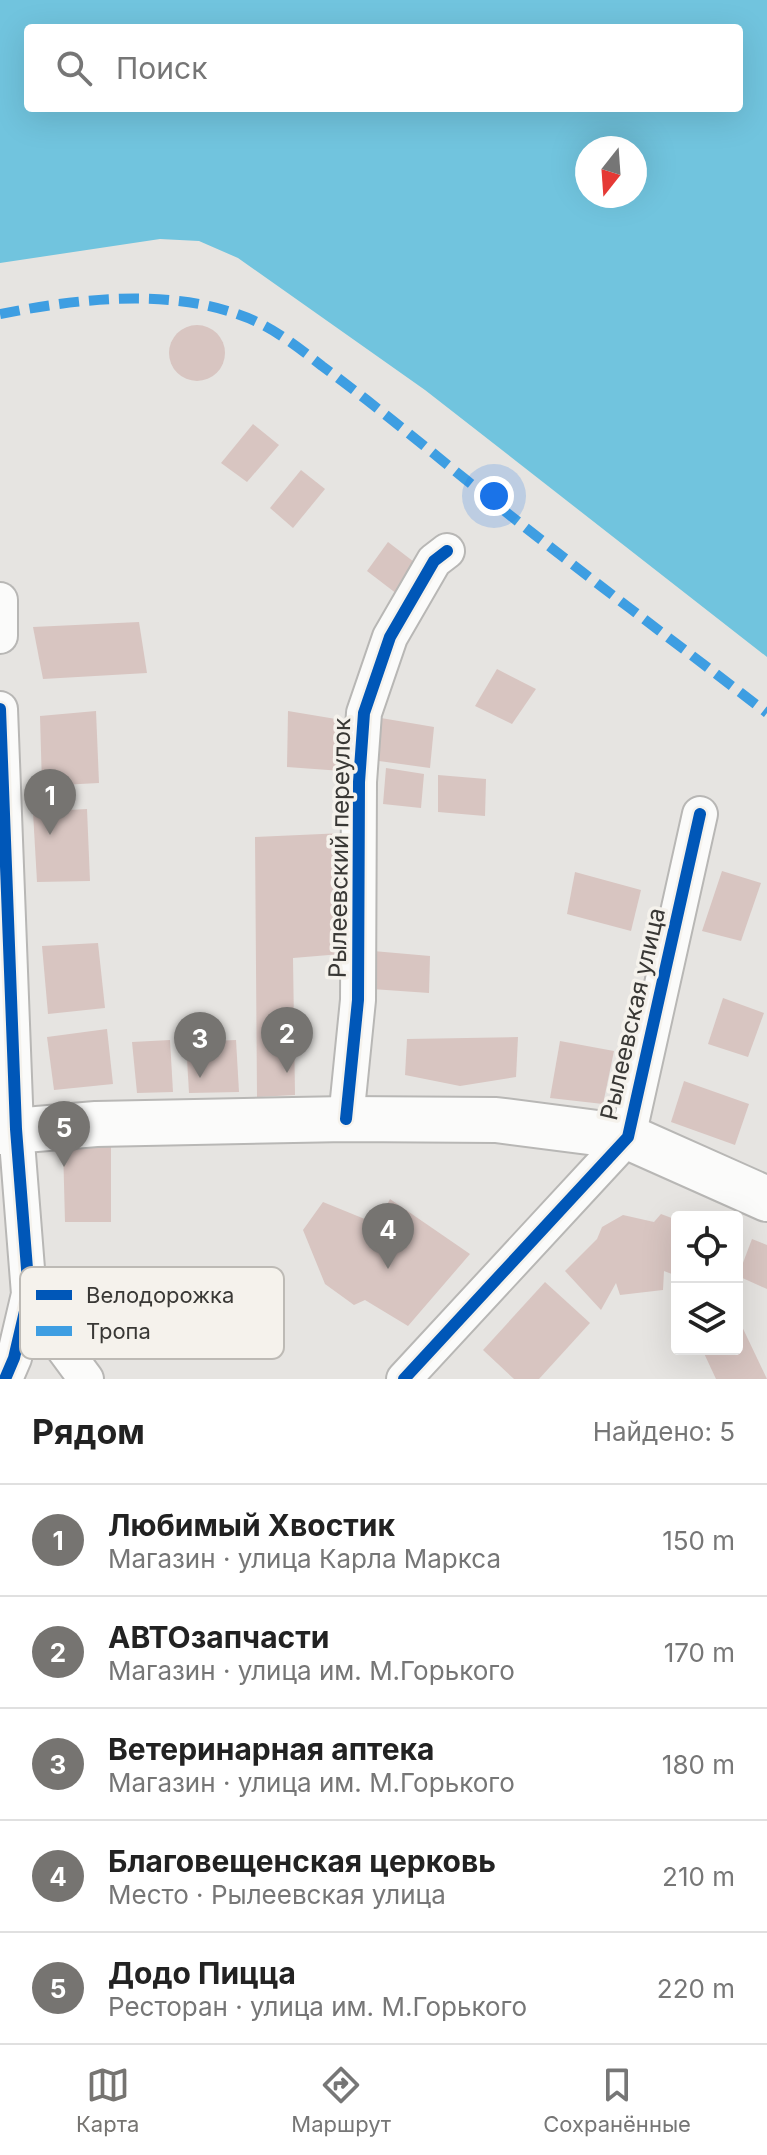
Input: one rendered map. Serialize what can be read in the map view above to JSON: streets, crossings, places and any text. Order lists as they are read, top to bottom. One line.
{"streets":{"street":["Рылеевский переулок","Рылеевская улица"]},"legend":["Велодорожка","Тропа"],"north":"bottom","page":{"search":"Поиск","pins":["1","2","3","5","4"],"heading":["Рядом","Найдено: 5"],"list":[{"mark":"1","name":"Любимый Хвостик","note":"Магазин · улица Карла Маркса","value":"150 m"},{"mark":"2","name":"АВТОзапчасти","note":"Магазин · улица им. М.Горького","value":"170 m"},{"mark":"3","name":"Ветеринарная аптека","note":"Магазин · улица им. М.Горького","value":"180 m"},{"mark":"4","name":"Благовещенская церковь","note":"Место · Рылеевская улица","value":"210 m"},{"mark":"5","name":"Додо Пицца","note":"Ресторан · улица им. М.Горького","value":"220 m"}],"nav":["Карта","Маршрут","Сохранённые"]}}
